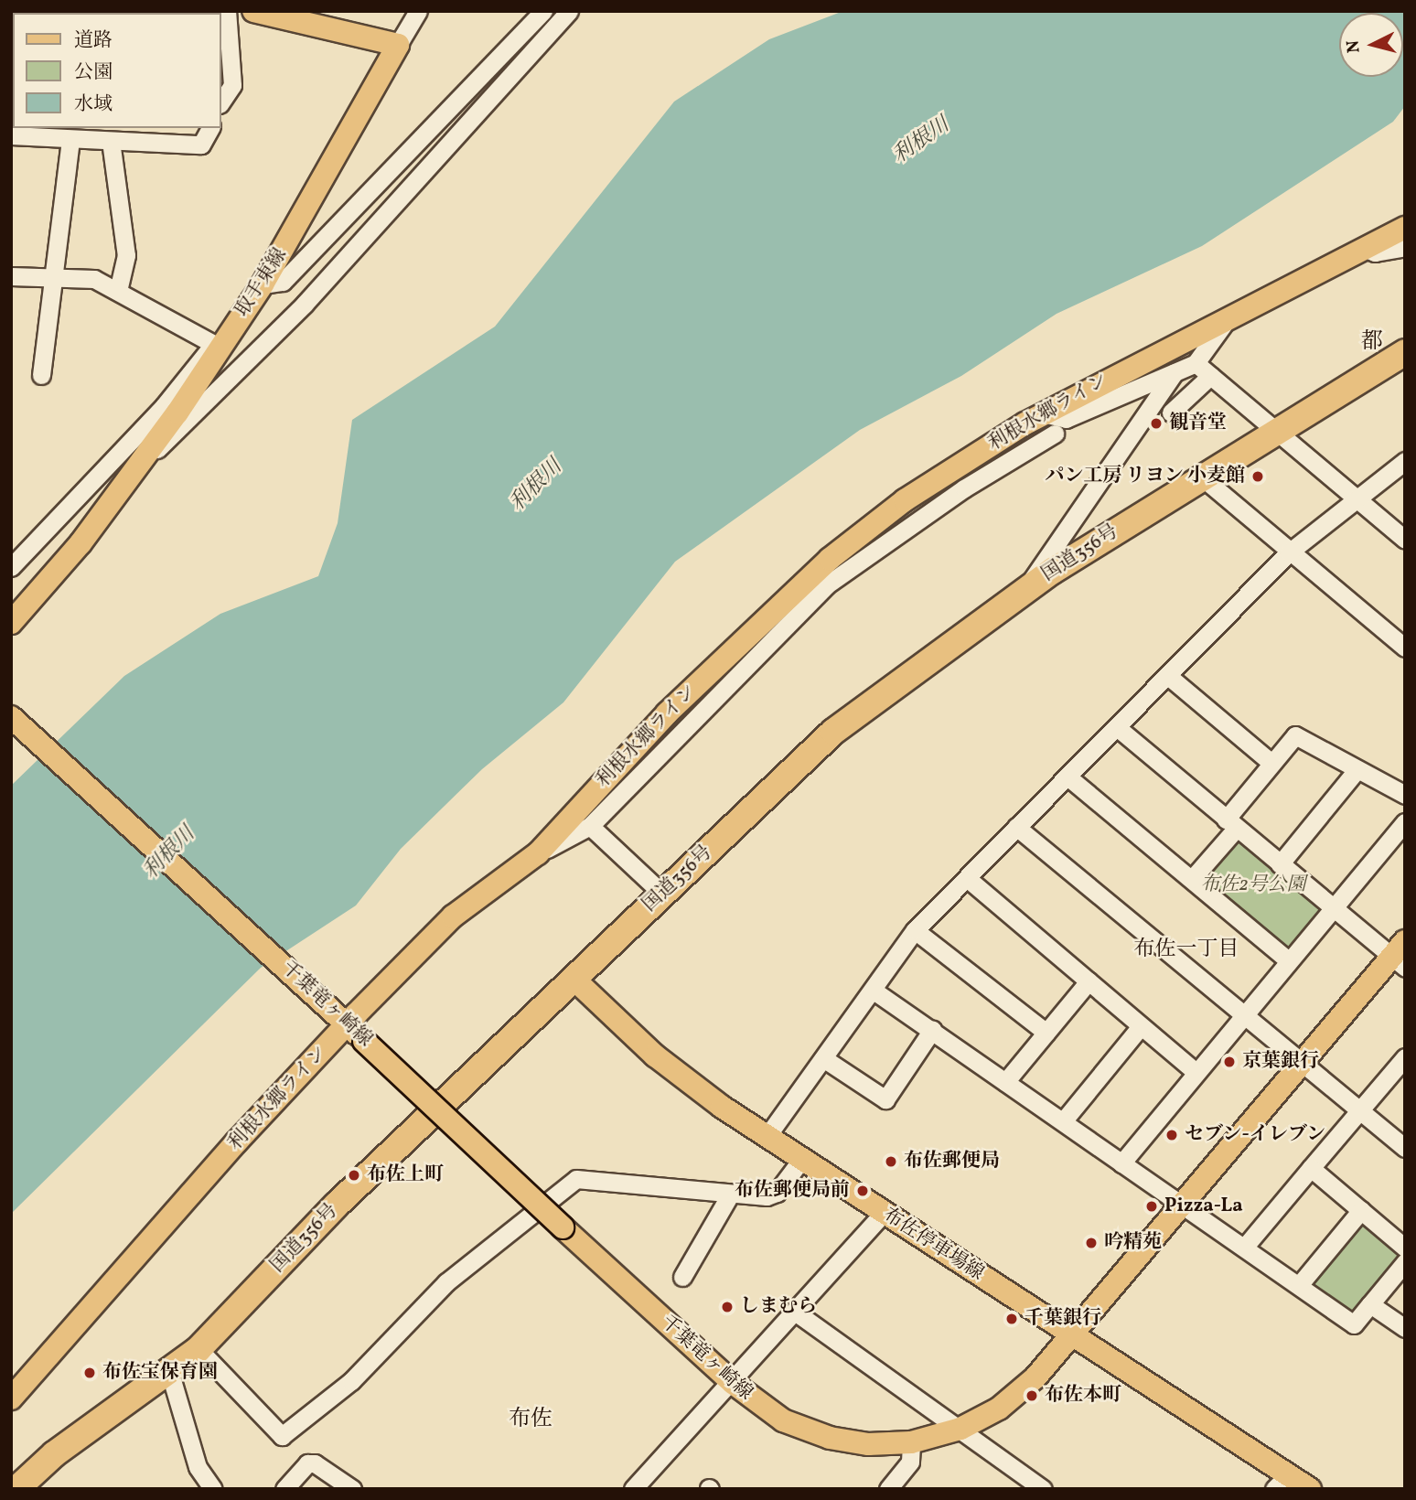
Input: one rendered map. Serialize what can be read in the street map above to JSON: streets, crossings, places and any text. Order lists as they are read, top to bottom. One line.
{"streets":{"highway":["国道356号"],"main road":["取手東線","利根水郷ライン","千葉竜ヶ崎線","布佐停車場線"]},"crossings":[["利根水郷ライン","千葉竜ヶ崎線"],["国道356号","布佐停車場線"],["千葉竜ヶ崎線","布佐停車場線"]],"districts":["都","布佐一丁目","布佐"],"water":["利根川"],"parks":["布佐2号公園"],"places":["観音堂","パン工房 リヨン 小麦館","京葉銀行","セブン-イレブン","布佐郵便局","布佐上町","布佐郵便局前","Pizza-La","吟精苑","しまむら","千葉銀行","布佐宝保育園","布佐本町"],"legend":["道路","公園","水域"],"north":"left"}
